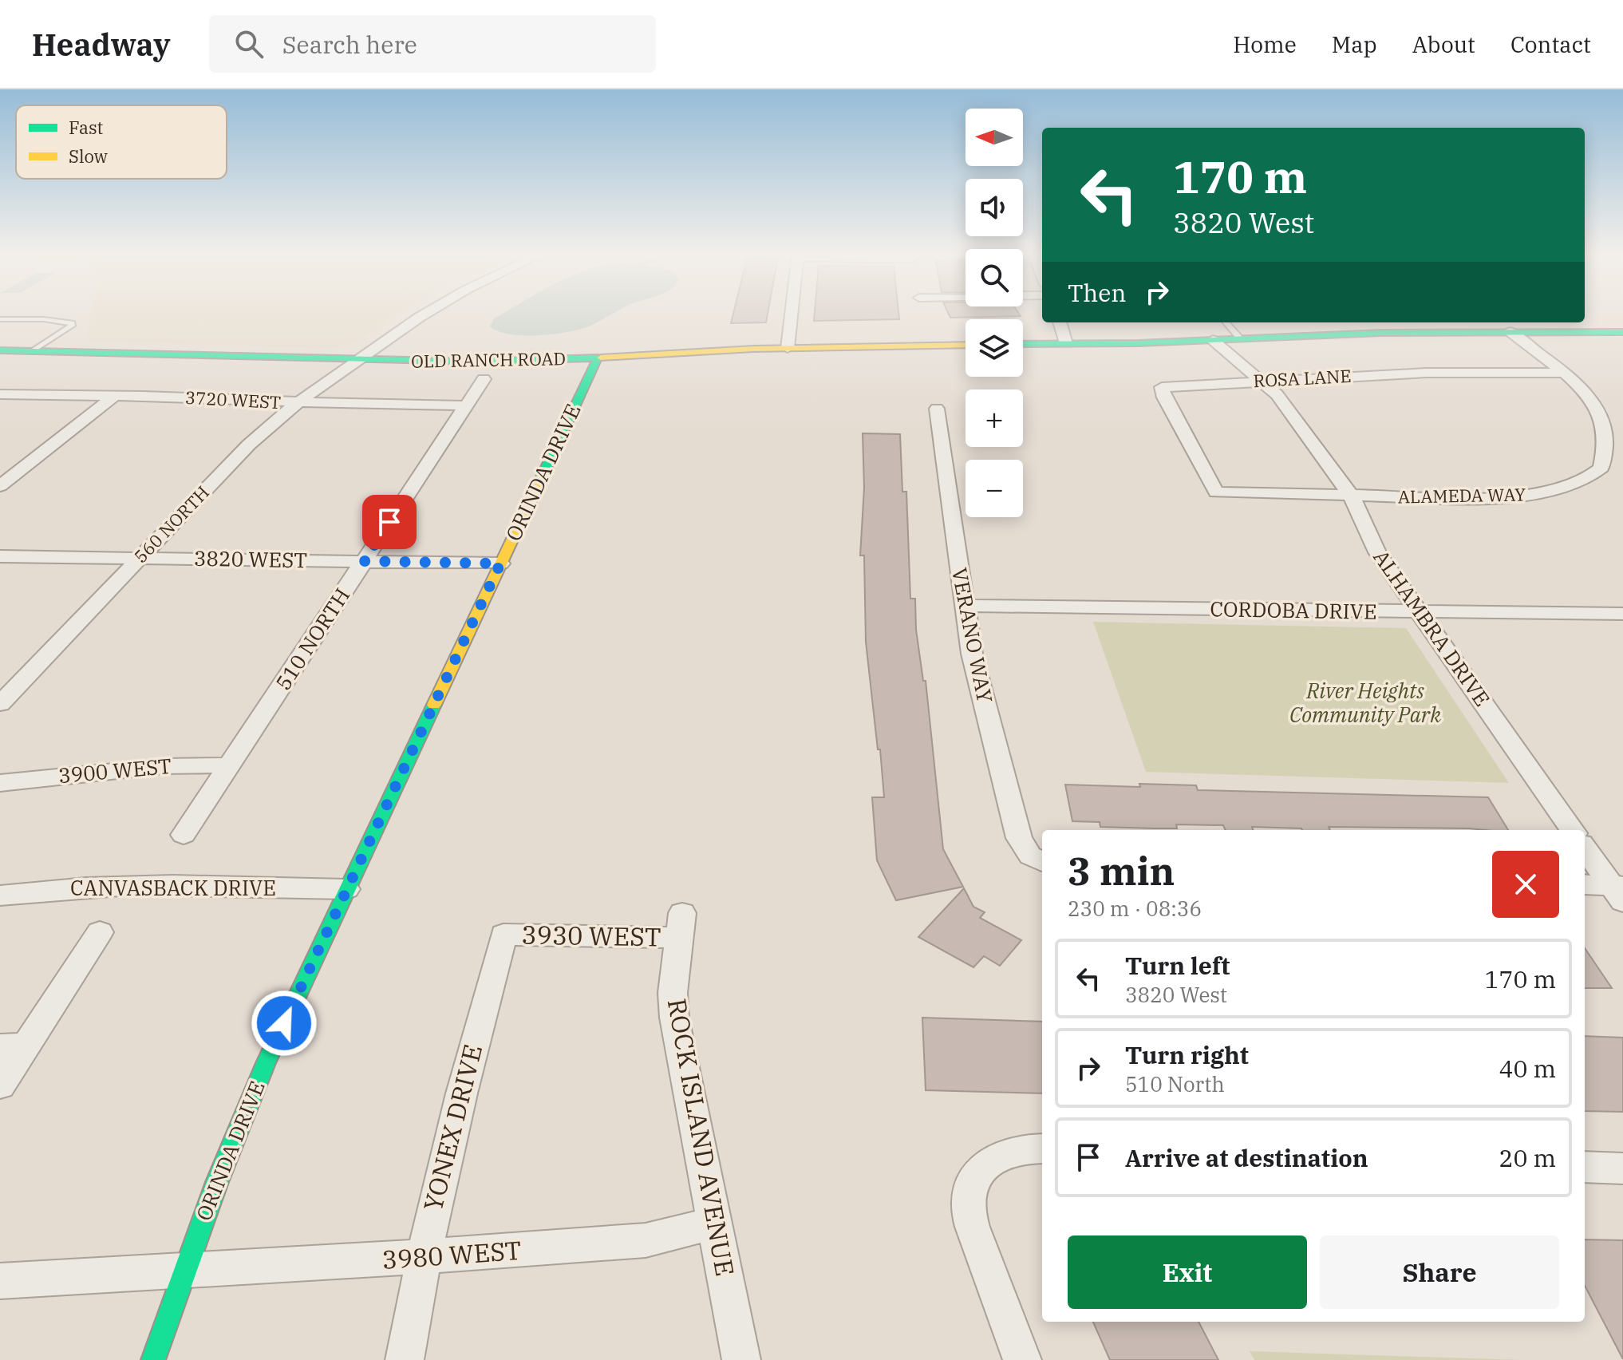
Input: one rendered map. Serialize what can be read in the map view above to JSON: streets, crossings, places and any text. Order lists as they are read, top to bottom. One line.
{"streets":{"street":["OLD RANCH ROAD","ROSA LANE","3720 WEST","ORINDA DRIVE","ALAMEDA WAY","560 NORTH","3820 WEST","CORDOBA DRIVE","ALHAMBRA DRIVE","VERANO WAY","510 NORTH","3900 WEST","CANVASBACK DRIVE","3930 WEST","YONEX DRIVE","ROCK ISLAND AVENUE","3980 WEST"]},"crossings":[["OLD RANCH ROAD","ORINDA DRIVE"],["OLD RANCH ROAD","560 NORTH"],["ROSA LANE","ALAMEDA WAY"],["ROSA LANE","ALHAMBRA DRIVE"],["3720 WEST","560 NORTH"],["3720 WEST","510 NORTH"],["ORINDA DRIVE","3820 WEST"],["ORINDA DRIVE","CANVASBACK DRIVE"],["ORINDA DRIVE","3980 WEST"],["ALAMEDA WAY","ALHAMBRA DRIVE"],["560 NORTH","3820 WEST"],["3820 WEST","510 NORTH"],["CORDOBA DRIVE","ALHAMBRA DRIVE"],["CORDOBA DRIVE","VERANO WAY"],["510 NORTH","3900 WEST"],["3930 WEST","YONEX DRIVE"],["3930 WEST","ROCK ISLAND AVENUE"],["YONEX DRIVE","3980 WEST"],["ROCK ISLAND AVENUE","3980 WEST"]],"parks":["River Heights Community Park"],"legend":["Fast","Slow"],"north":"left","page":{"header":"Headway","search":"Search here","nav":["Home","Map","About","Contact"],"map_buttons":["+","−"],"turn":["170 m","3820 West"],"then":"Then","heading":["3 min","230 m · 08:36"],"list":[{"name":"Turn left","note":"3820 West","value":"170 m"},{"name":"Turn right","note":"510 North","value":"40 m"},{"name":"Arrive at destination","value":"20 m"}],"buttons":["Exit","Share"]}}
